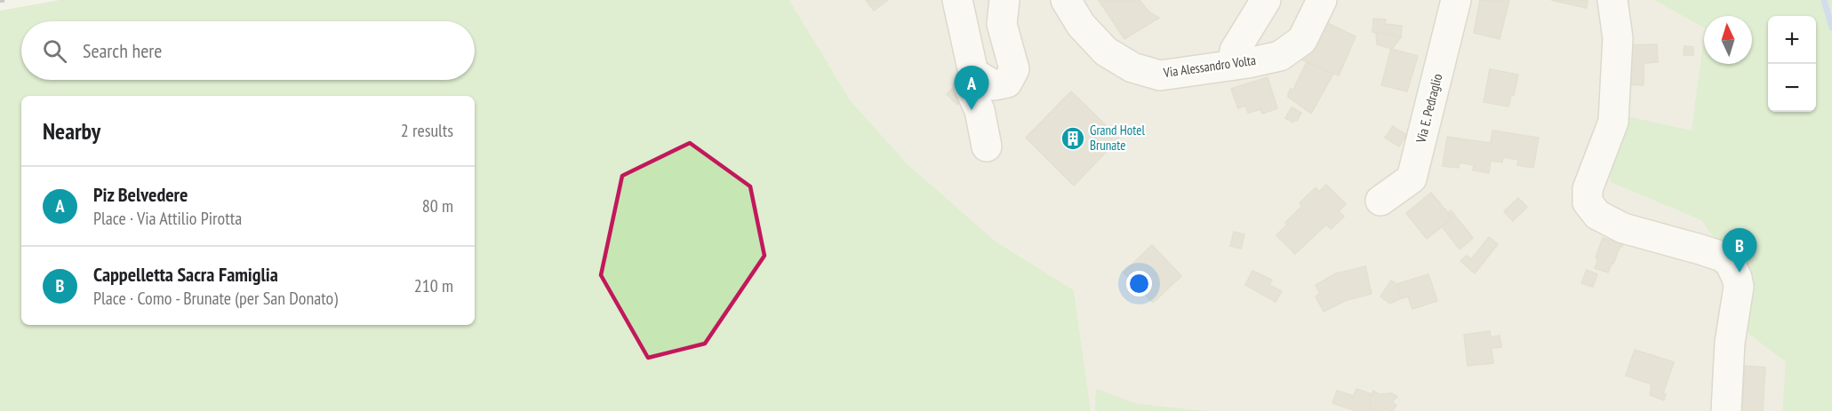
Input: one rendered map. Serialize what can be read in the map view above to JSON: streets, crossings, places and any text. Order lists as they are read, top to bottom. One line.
{"streets":{"street":["Via Alessandro Volta","Via E. Pedraglio"]},"places":{"building":["Grand Hotel Brunate"]},"north":"top","page":{"map_buttons":["+","−"],"search":"Search here","pins":["A","B"],"heading":["Nearby","2 results"],"list":[{"mark":"A","name":"Piz Belvedere","note":"Place · Via Attilio Pirotta","value":"80 m"},{"mark":"B","name":"Cappelletta Sacra Famiglia","note":"Place · Como - Brunate (per San Donato)","value":"210 m"}]}}
